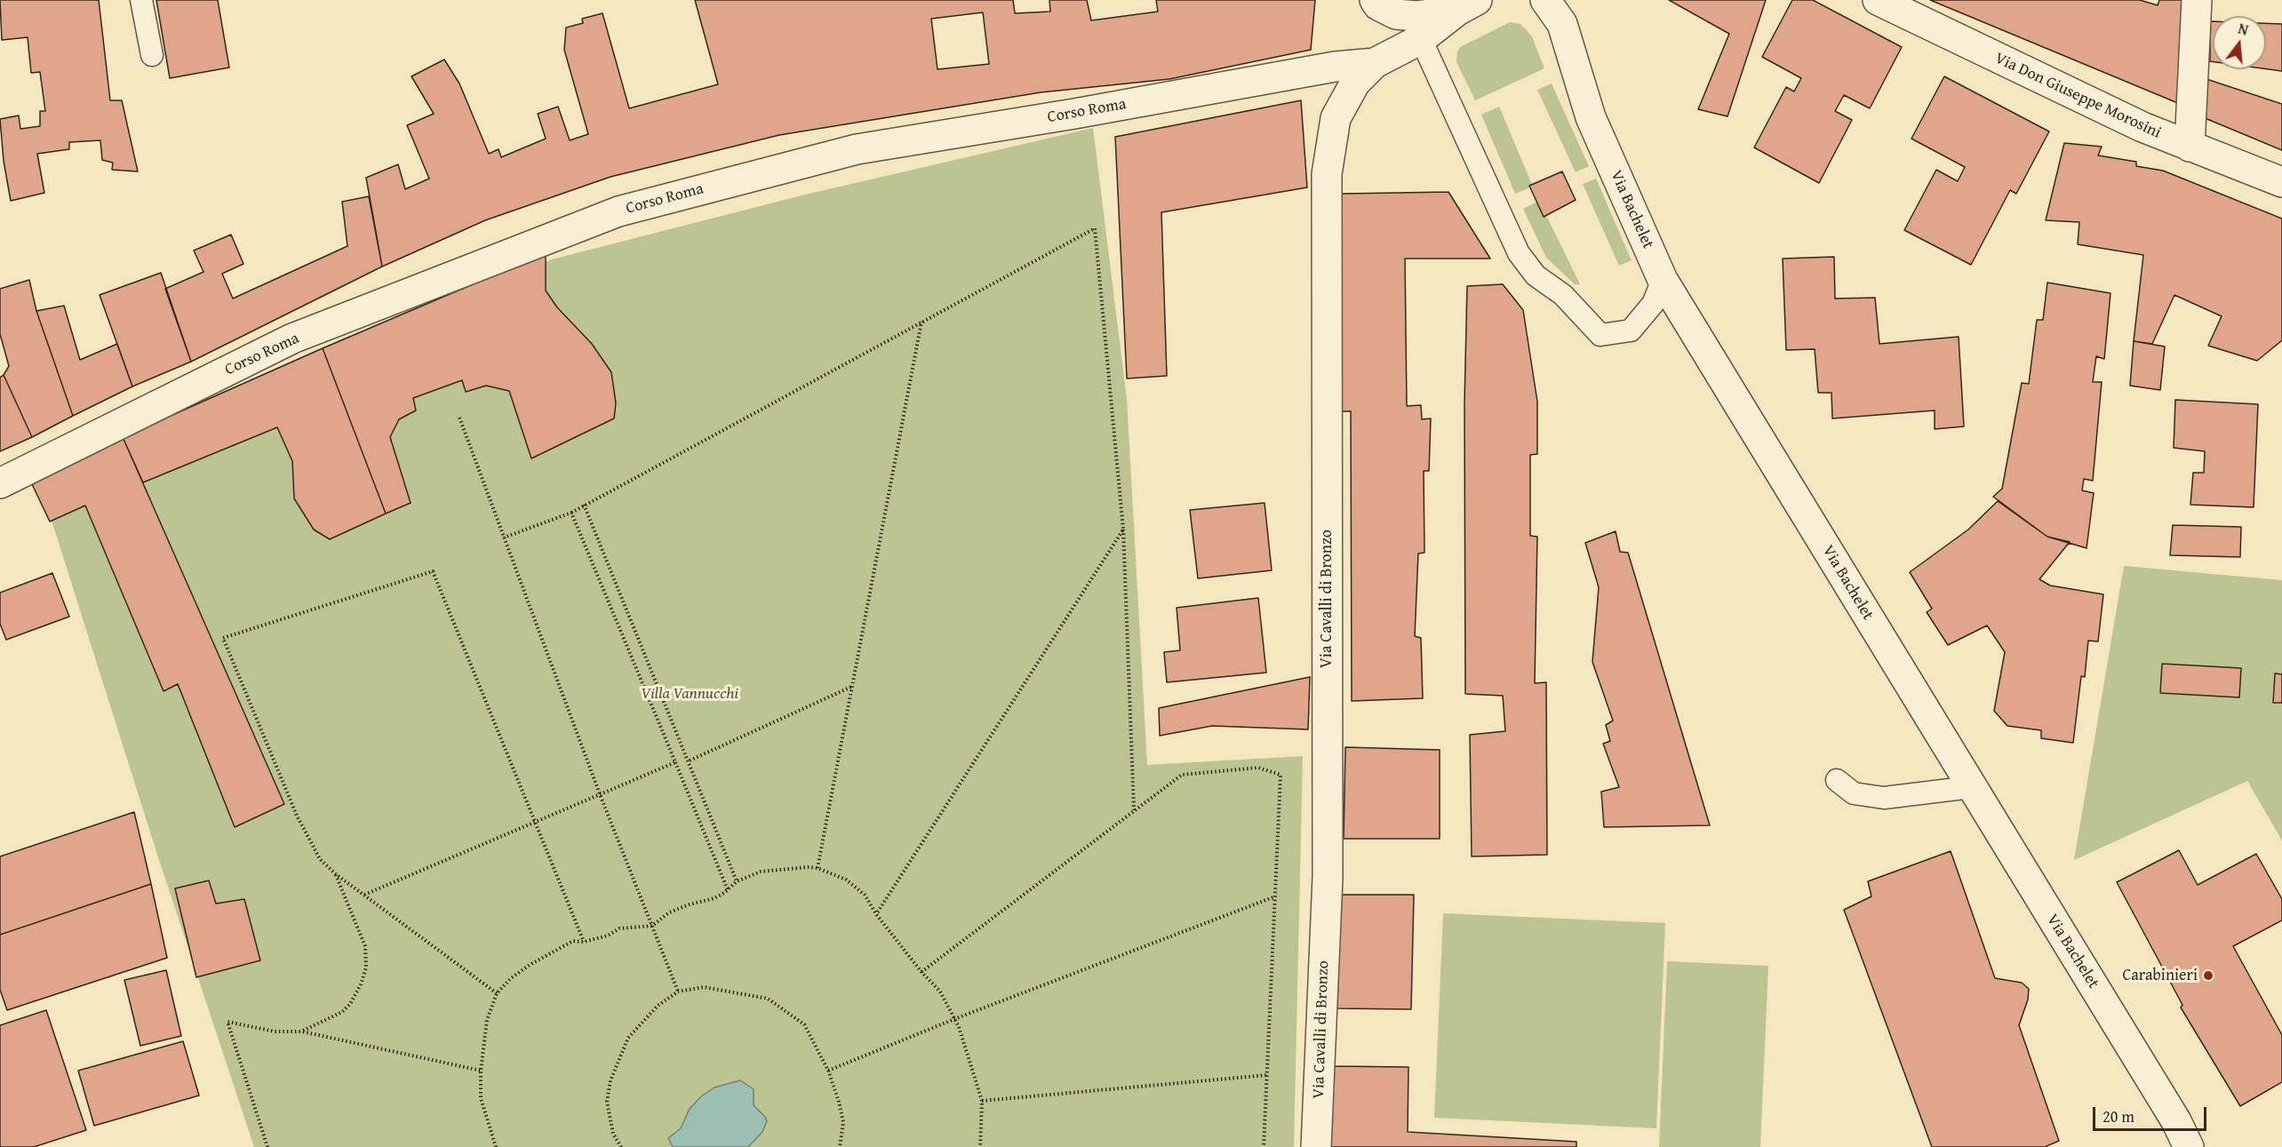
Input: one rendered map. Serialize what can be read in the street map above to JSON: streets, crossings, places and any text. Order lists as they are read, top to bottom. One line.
{"streets":{"street":["Via Don Giuseppe Morosini","Corso Roma","Via Bachelet","Via Cavalli di Bronzo"]},"crossings":[["Corso Roma","Via Cavalli di Bronzo"]],"parks":["Villa Vannucchi"],"places":["Carabinieri"],"scale_bar":"20 m","north":"top"}
